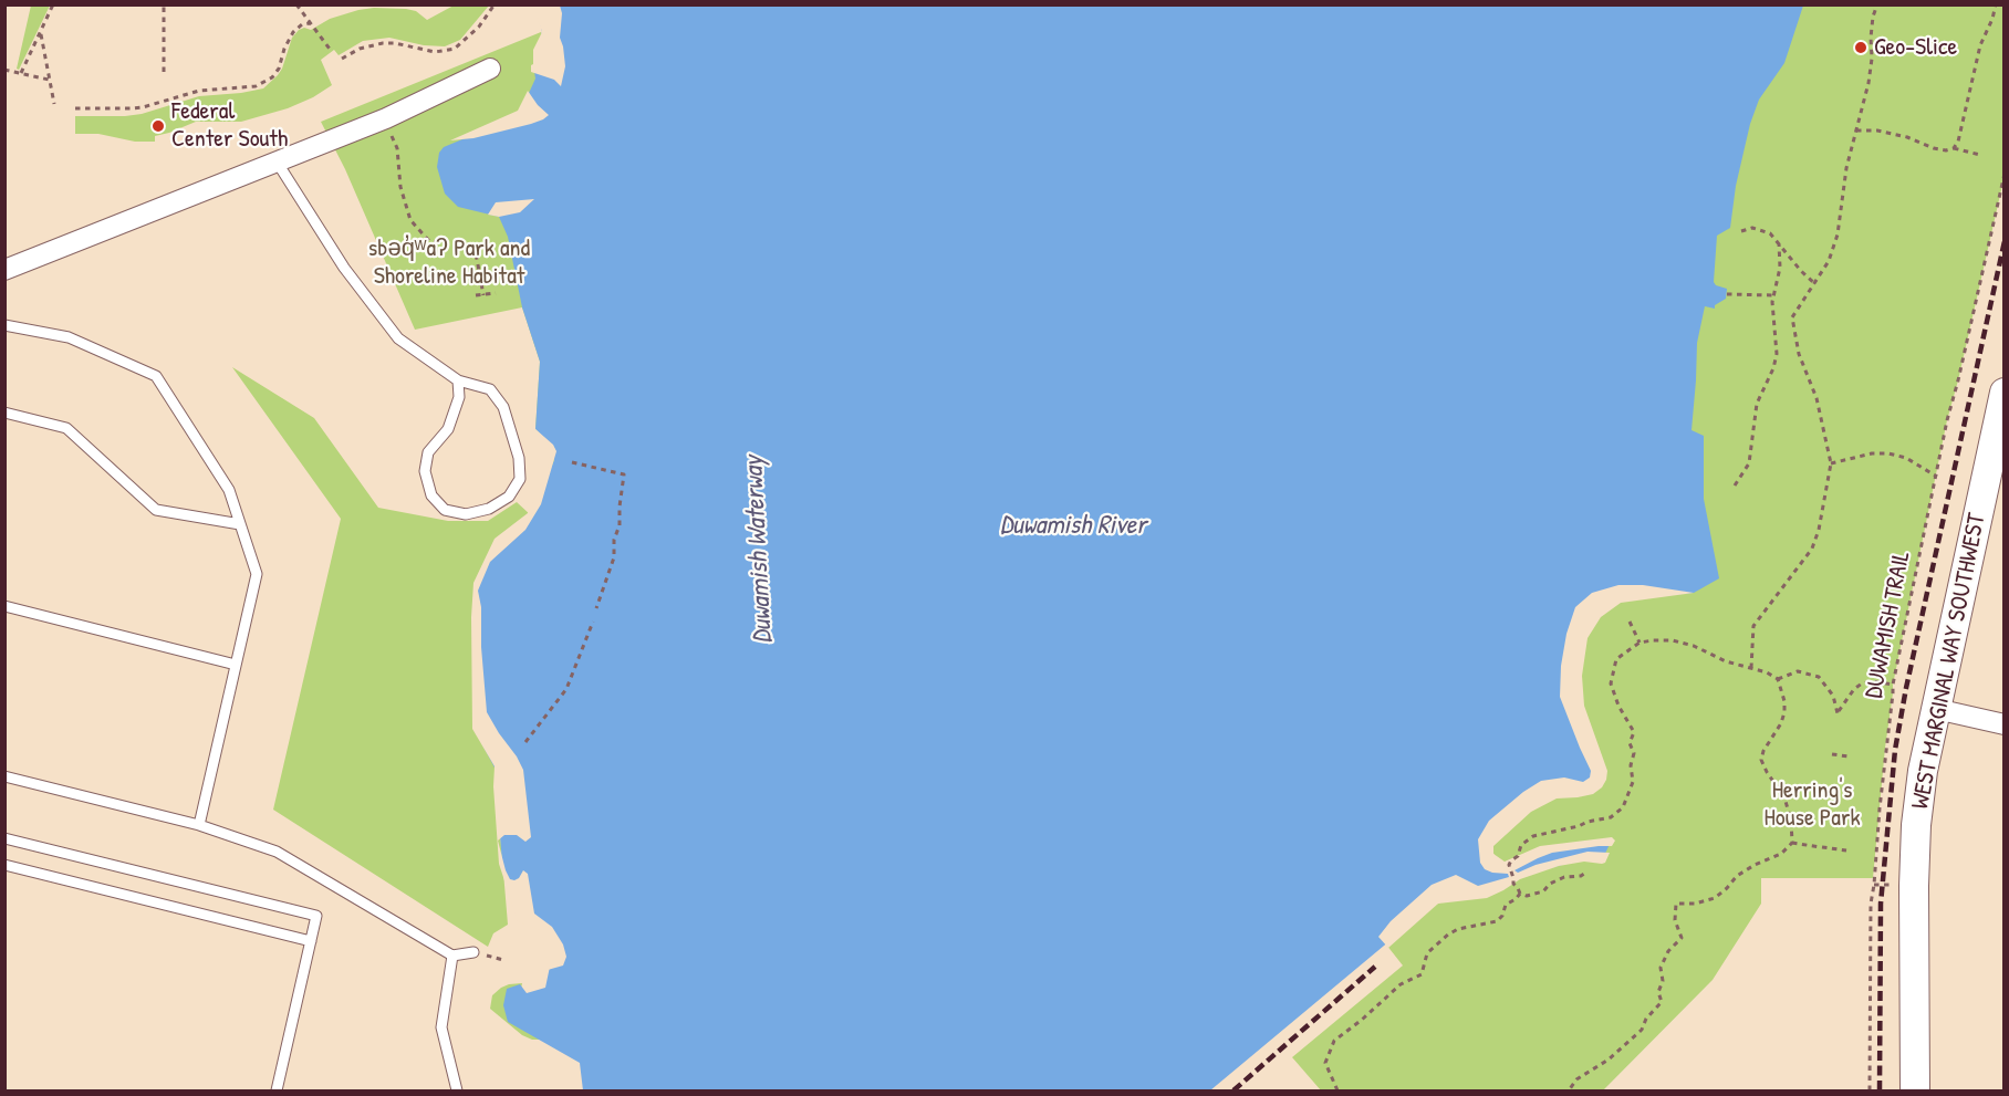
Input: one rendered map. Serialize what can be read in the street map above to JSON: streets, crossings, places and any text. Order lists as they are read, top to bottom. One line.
{"streets":{"main road":["WEST MARGINAL WAY SOUTHWEST"],"path":["DUWAMISH TRAIL"]},"water":["Duwamish River","Duwamish Waterway"],"parks":["sbəq̓ʷaʔ Park and Shoreline Habitat","Herring's House Park"],"places":["Geo-Slice","Federal Center South"]}
